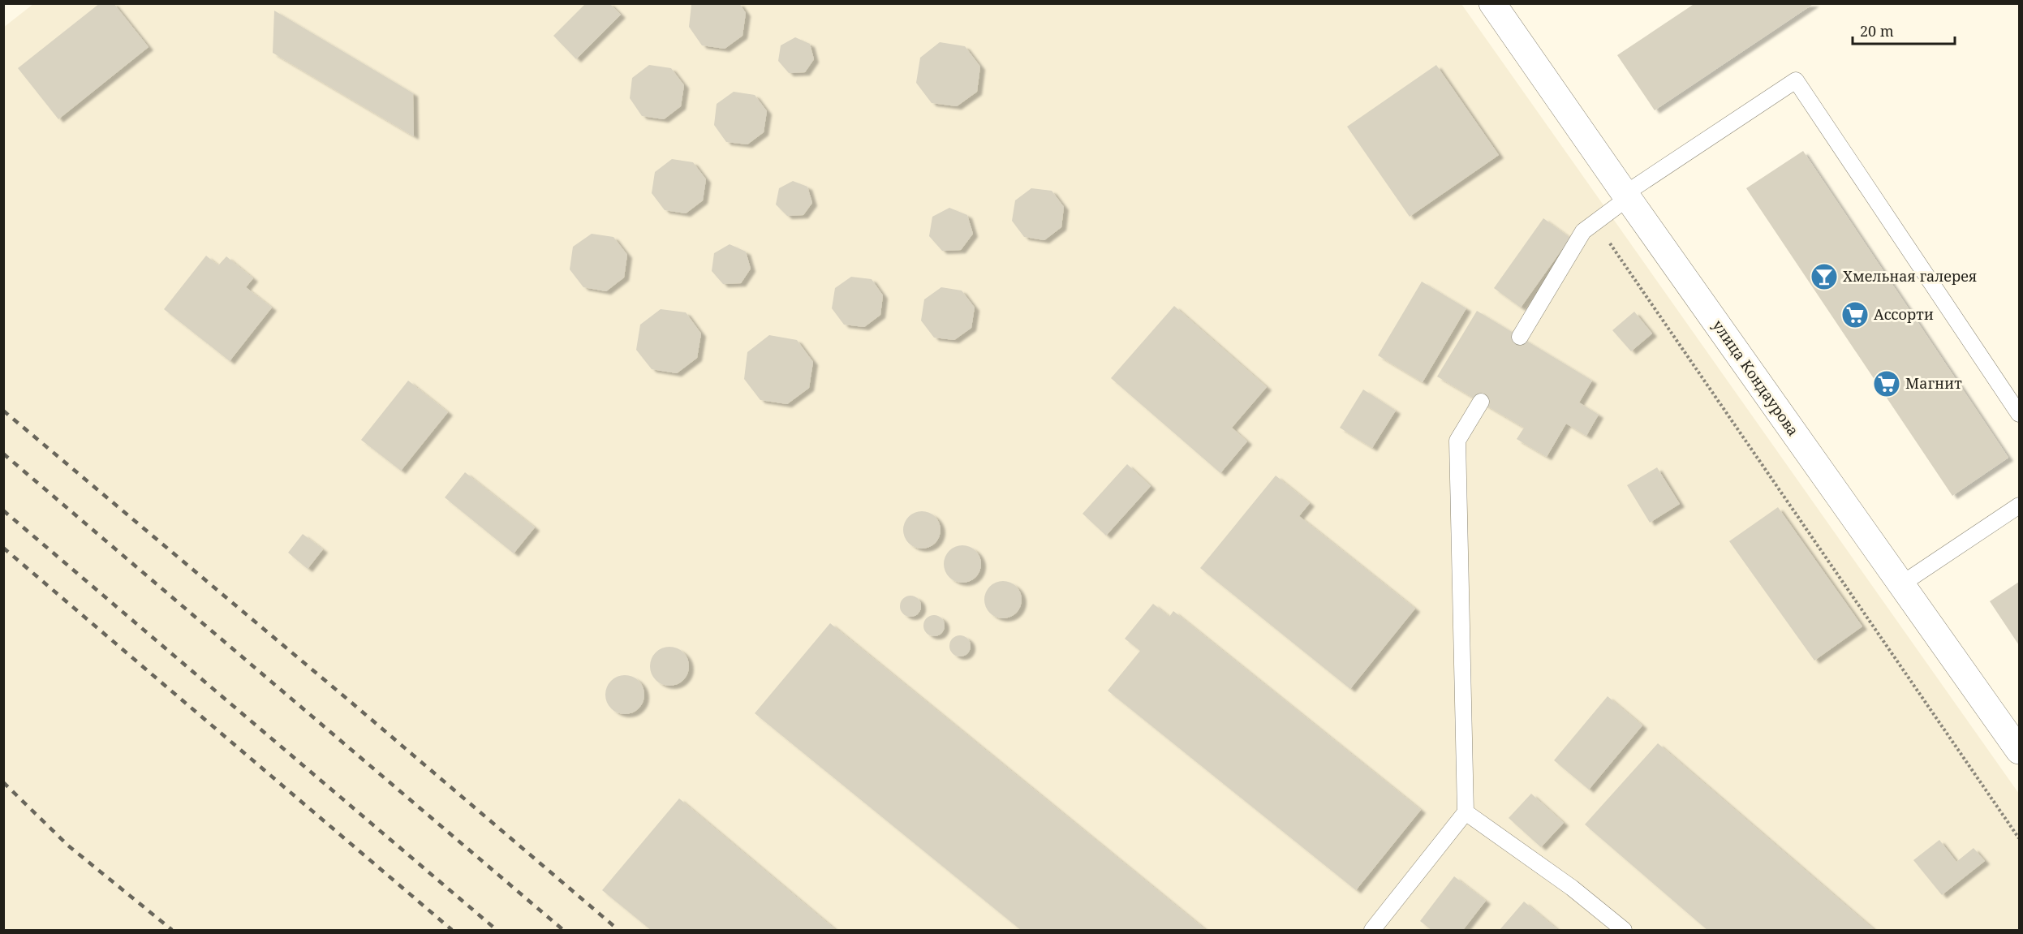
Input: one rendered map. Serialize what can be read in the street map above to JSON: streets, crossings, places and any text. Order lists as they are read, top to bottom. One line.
{"streets":{"street":["улица Кондаурова"]},"places":{"bar":["Хмельная галерея"],"supermarket":["Ассорти","Магнит"]},"scale_bar":"20 m"}
